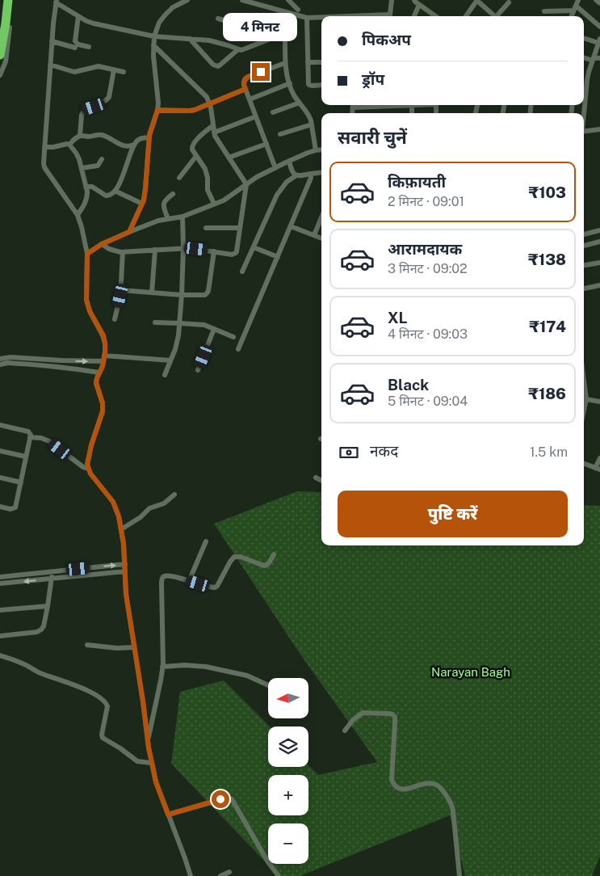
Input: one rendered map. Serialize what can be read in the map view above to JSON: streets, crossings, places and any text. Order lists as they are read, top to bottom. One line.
{"parks":["Narayan Bagh"],"north":"left","page":{"bubble":"4 मिनट","banner":["पिकअप","ड्रॉप"],"heading":"सवारी चुनें","list":[{"name":"किफ़ायती","note":"2 मिनट · 09:01","value":"₹103"},{"name":"आरामदायक","note":"3 मिनट · 09:02","value":"₹138"},{"name":"XL","note":"4 मिनट · 09:03","value":"₹174"},{"name":"Black","note":"5 मिनट · 09:04","value":"₹186"}],"pay":["नकद","1.5 km"],"buttons":"पुष्टि करें","map_buttons":["+","−"]}}
